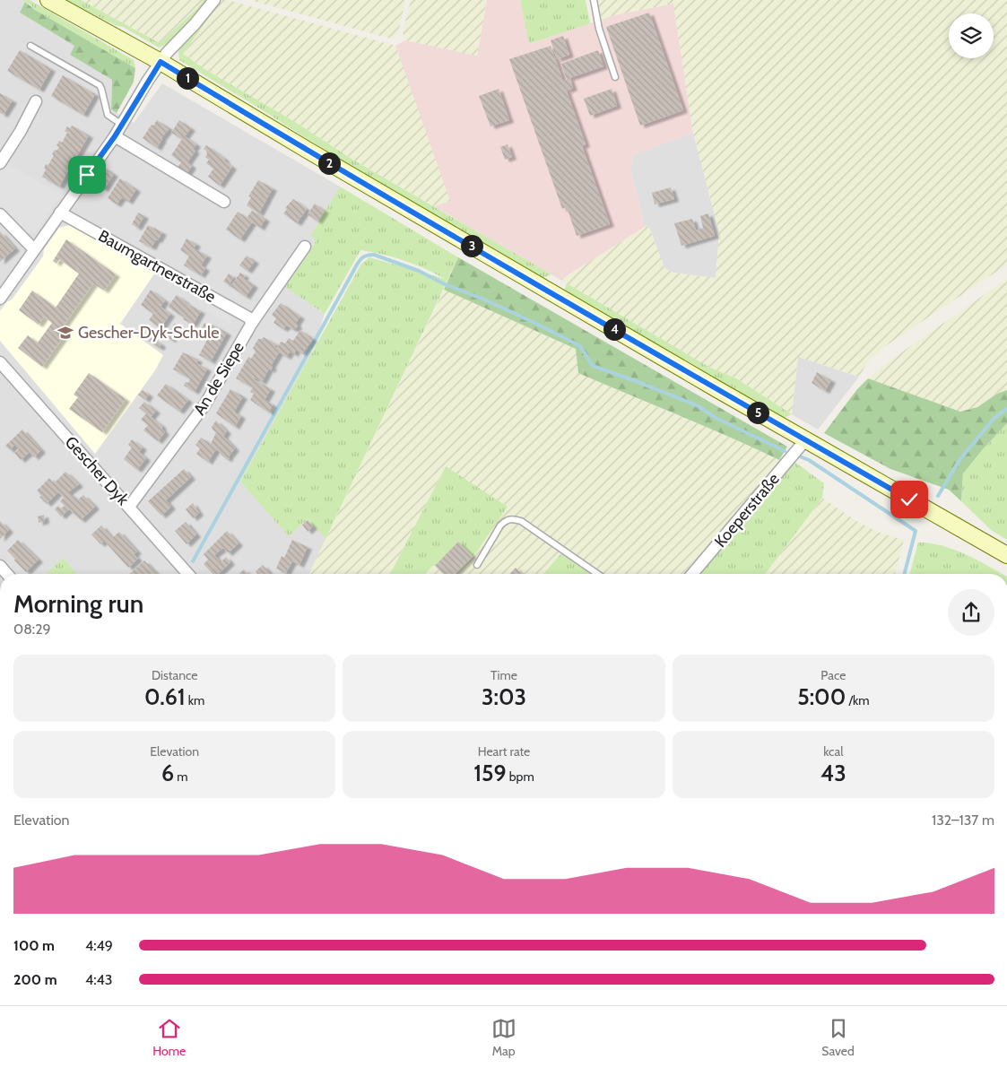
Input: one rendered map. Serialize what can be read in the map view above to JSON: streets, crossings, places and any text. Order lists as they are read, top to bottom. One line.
{"streets":{"street":["Baumgartnerstraße","An de Siepe","Gescher Dyk","Koeperstraße"]},"crossings":[["Baumgartnerstraße","An de Siepe"],["An de Siepe","Gescher Dyk"]],"places":{"school or university":["Gescher-Dyk-Schule"]},"page":{"pins":["1","2","3","4","5"],"heading":["Morning run","08:29"],"stats":[["Distance","0.61 km"],["Time","3:03"],["Pace","5:00 /km"],["Elevation","6 m"],["Heart rate","159 bpm"],["kcal","43"]],"chart":["Elevation","132–137 m"],"list":[{"name":"100 m","note":"4:49"},{"name":"200 m","note":"4:43"}],"tabs":["Home","Map","Saved"]}}
